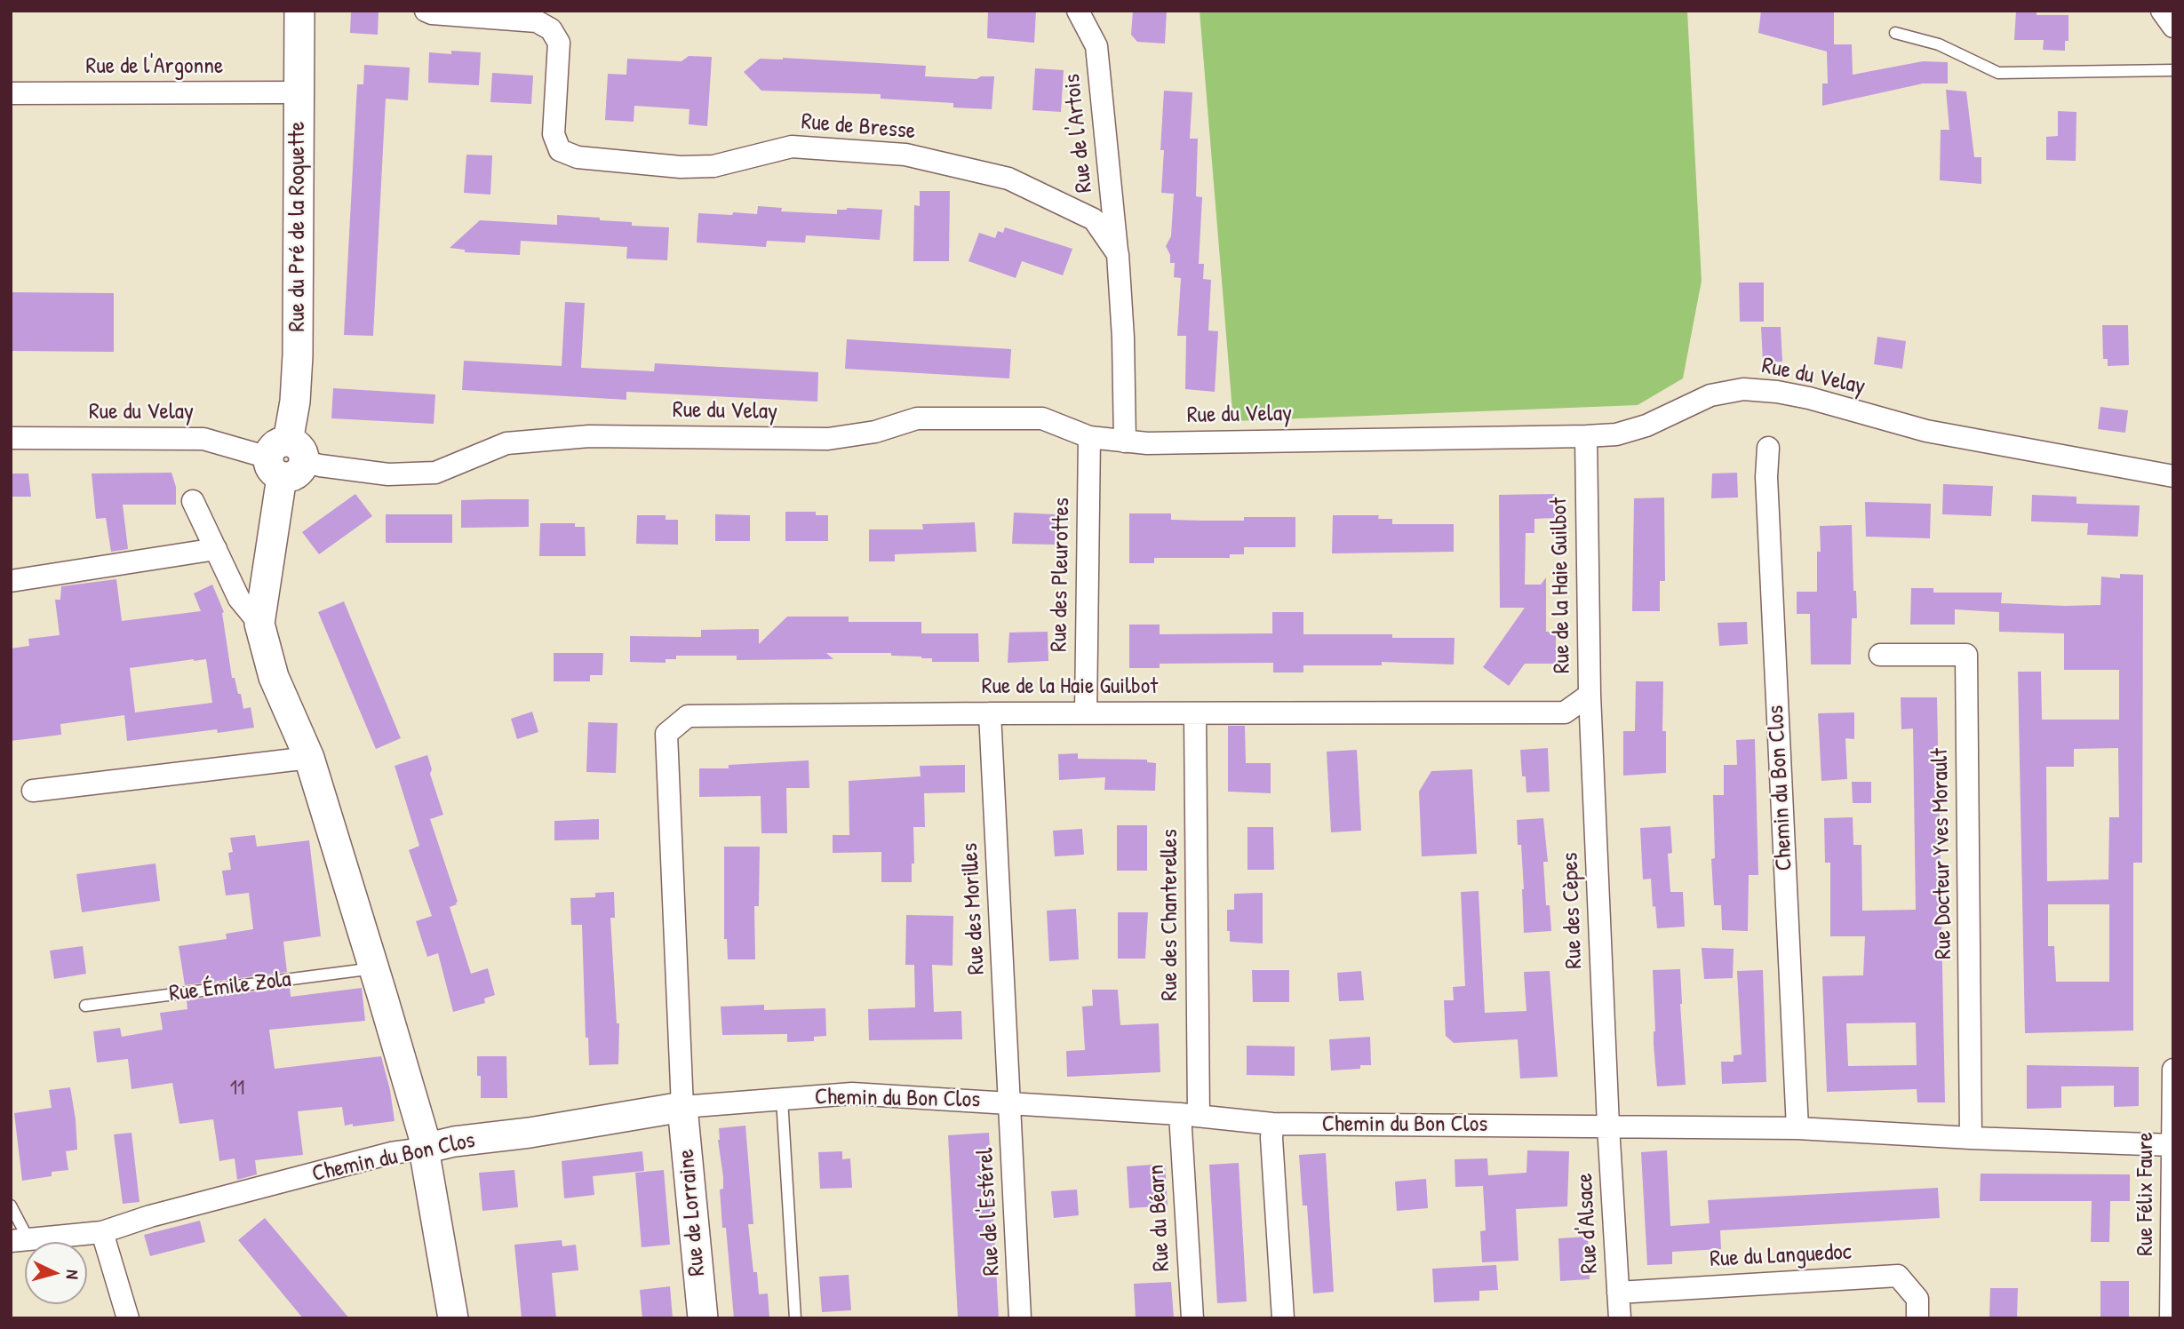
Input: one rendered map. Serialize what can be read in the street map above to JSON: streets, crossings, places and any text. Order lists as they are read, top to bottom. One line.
{"streets":{"street":["Rue de l'Argonne","Rue de Bresse","Rue de l'Artois","Rue du Pré de la Roquette","Rue du Velay","Rue des Pleurottes","Rue de la Haie Guilbot","Chemin du Bon Clos","Rue Docteur Yves Morault","Rue des Morilles","Rue des Cèpes","Rue des Chanterelles","Rue Félix Faure","Rue de l'Estérel","Rue de Lorraine","Rue du Béarn","Rue d'Alsace","Rue du Languedoc"],"lane":["Rue Émile Zola"]},"crossings":[["Rue de l'Argonne","Rue du Pré de la Roquette"],["Rue de Bresse","Rue de l'Artois"],["Rue du Pré de la Roquette","Rue du Velay"],["Rue du Velay","Rue des Pleurottes"],["Rue du Velay","Rue de la Haie Guilbot"],["Rue des Pleurottes","Rue de la Haie Guilbot"],["Rue de la Haie Guilbot","Chemin du Bon Clos"],["Rue de la Haie Guilbot","Rue des Morilles"],["Rue de la Haie Guilbot","Rue des Cèpes"],["Rue de la Haie Guilbot","Rue des Chanterelles"],["Rue de la Haie Guilbot","Rue de Lorraine"],["Chemin du Bon Clos","Rue Docteur Yves Morault"],["Chemin du Bon Clos","Rue des Morilles"],["Chemin du Bon Clos","Rue des Cèpes"],["Chemin du Bon Clos","Rue des Chanterelles"],["Chemin du Bon Clos","Rue Félix Faure"],["Chemin du Bon Clos","Rue de l'Estérel"],["Chemin du Bon Clos","Rue de Lorraine"],["Chemin du Bon Clos","Rue du Béarn"],["Chemin du Bon Clos","Rue d'Alsace"],["Rue des Morilles","Rue de l'Estérel"],["Rue des Cèpes","Rue d'Alsace"],["Rue des Chanterelles","Rue du Béarn"],["Rue d'Alsace","Rue du Languedoc"]],"house_numbers":["11"],"north":"right"}
